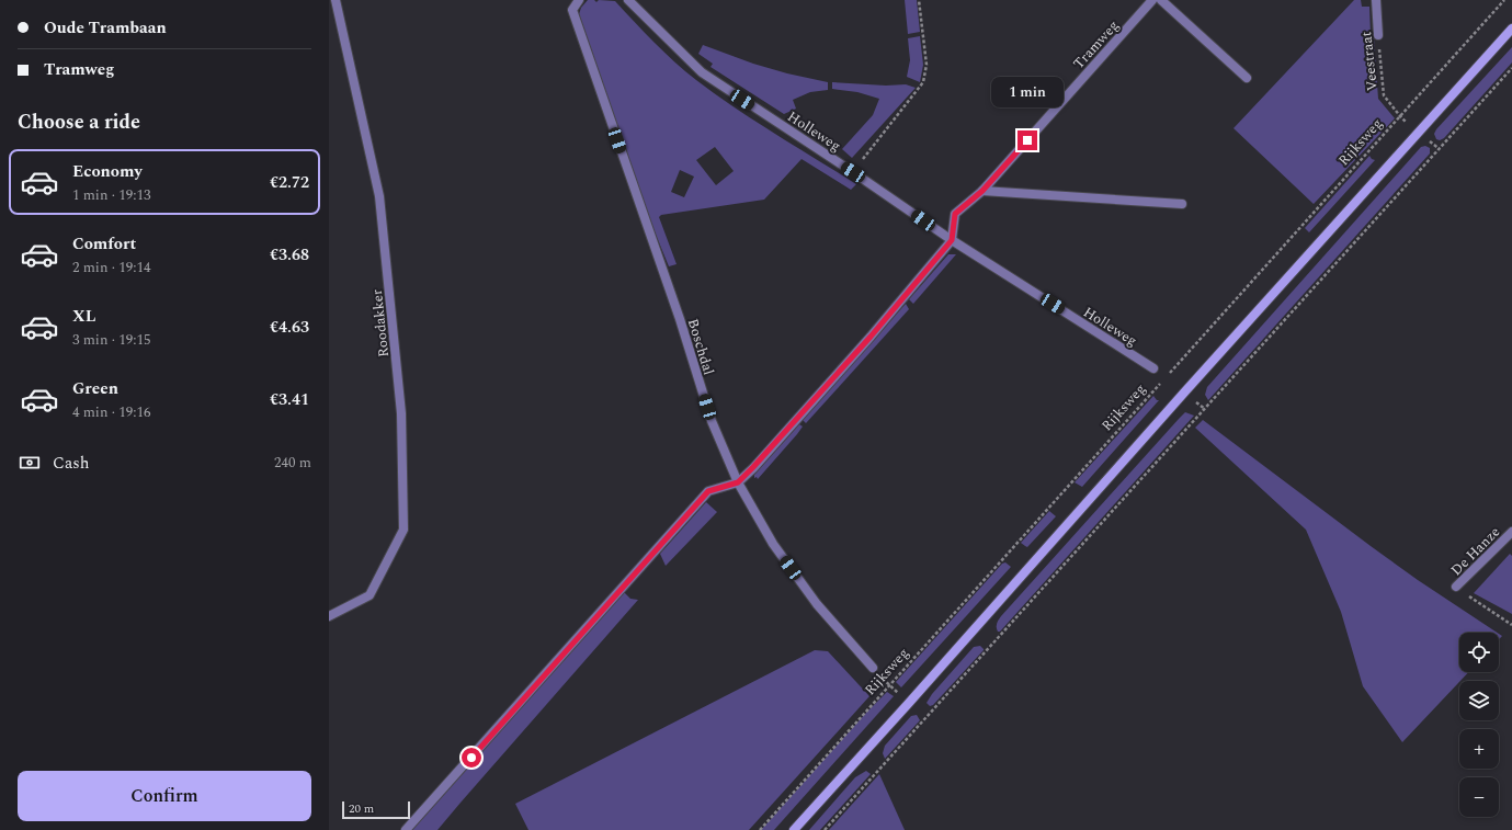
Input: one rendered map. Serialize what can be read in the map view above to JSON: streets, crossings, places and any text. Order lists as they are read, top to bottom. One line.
{"streets":{"street":["Tramweg","Veestraat","Holleweg","Roodakker","Boschdal","De Hanze"],"path":["Rijksweg"]},"crossings":[["Tramweg","Holleweg"],["Veestraat","Rijksweg"]],"scale_bar":"20 m","page":{"banner":["Oude Trambaan","Tramweg"],"bubble":"1 min","heading":"Choose a ride","list":[{"name":"Economy","note":"1 min · 19:13","value":"€2.72"},{"name":"Comfort","note":"2 min · 19:14","value":"€3.68"},{"name":"XL","note":"3 min · 19:15","value":"€4.63"},{"name":"Green","note":"4 min · 19:16","value":"€3.41"}],"pay":["Cash","240 m"],"map_buttons":["+","−"],"buttons":"Confirm","scale":"20 m"}}
